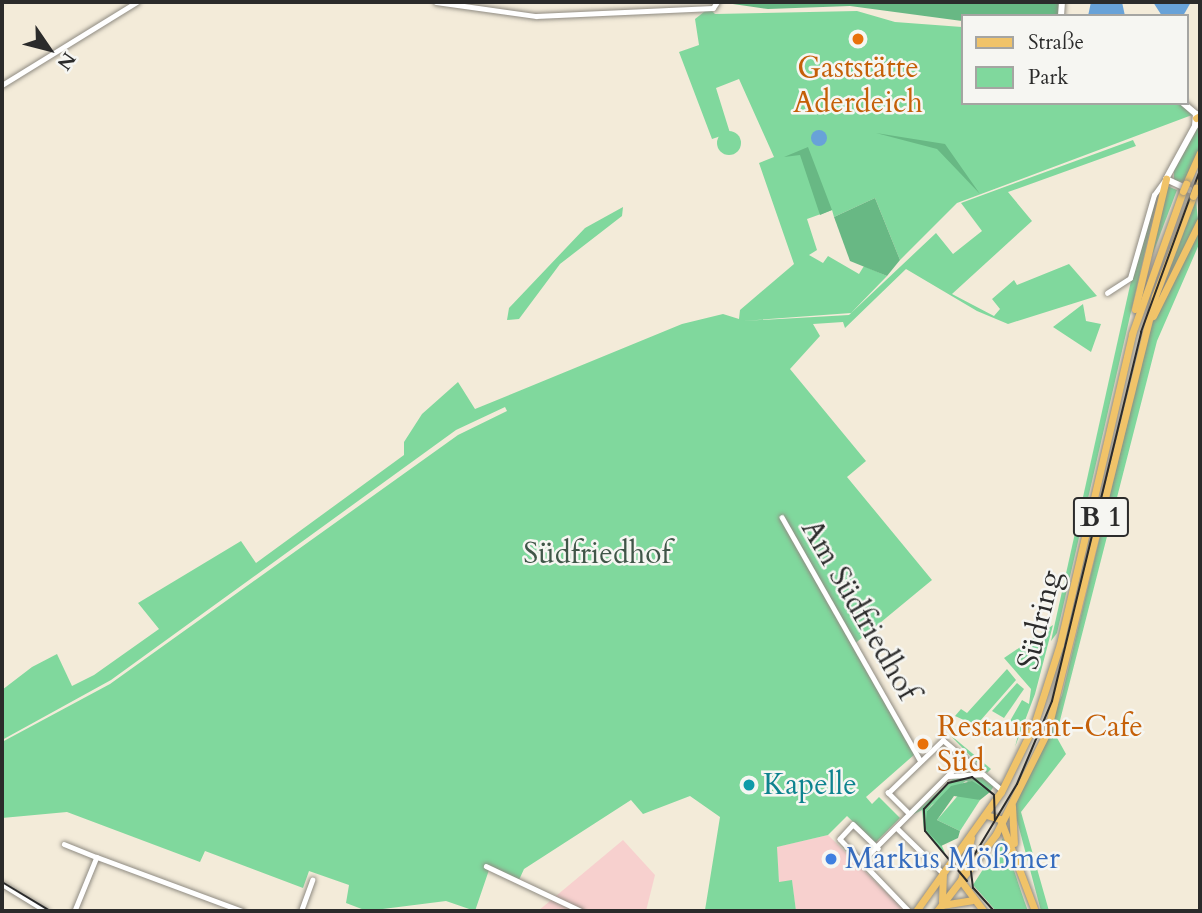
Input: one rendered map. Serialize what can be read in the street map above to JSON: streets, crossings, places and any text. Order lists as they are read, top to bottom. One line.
{"streets":{"main road":["B 1","Südring"],"street":["Am Südfriedhof"]},"crossings":[["B 1","Südring"]],"parks":["Südfriedhof"],"places":["Gaststätte Aderdeich","Restaurant-Cafe Süd","Kapelle","Markus Mößmer"],"legend":["Straße","Park"],"north":"bottom right"}
